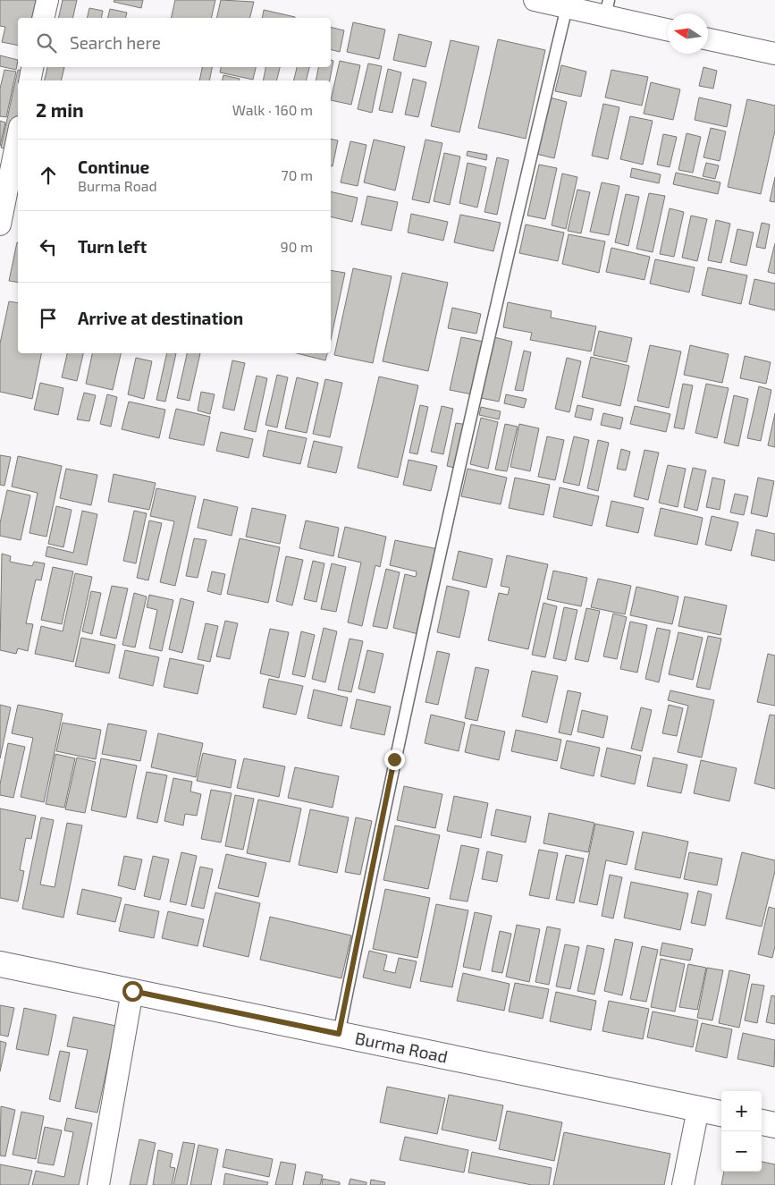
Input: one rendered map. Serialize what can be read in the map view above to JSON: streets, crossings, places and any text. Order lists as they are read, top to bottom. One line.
{"streets":{"street":["Burma Road"]},"north":"left","page":{"search":"Search here","heading":["2 min","Walk · 160 m"],"list":[["Continue","Burma Road","70 m"],["Turn left","90 m"],"Arrive at destination"],"map_buttons":["+","−"]}}
